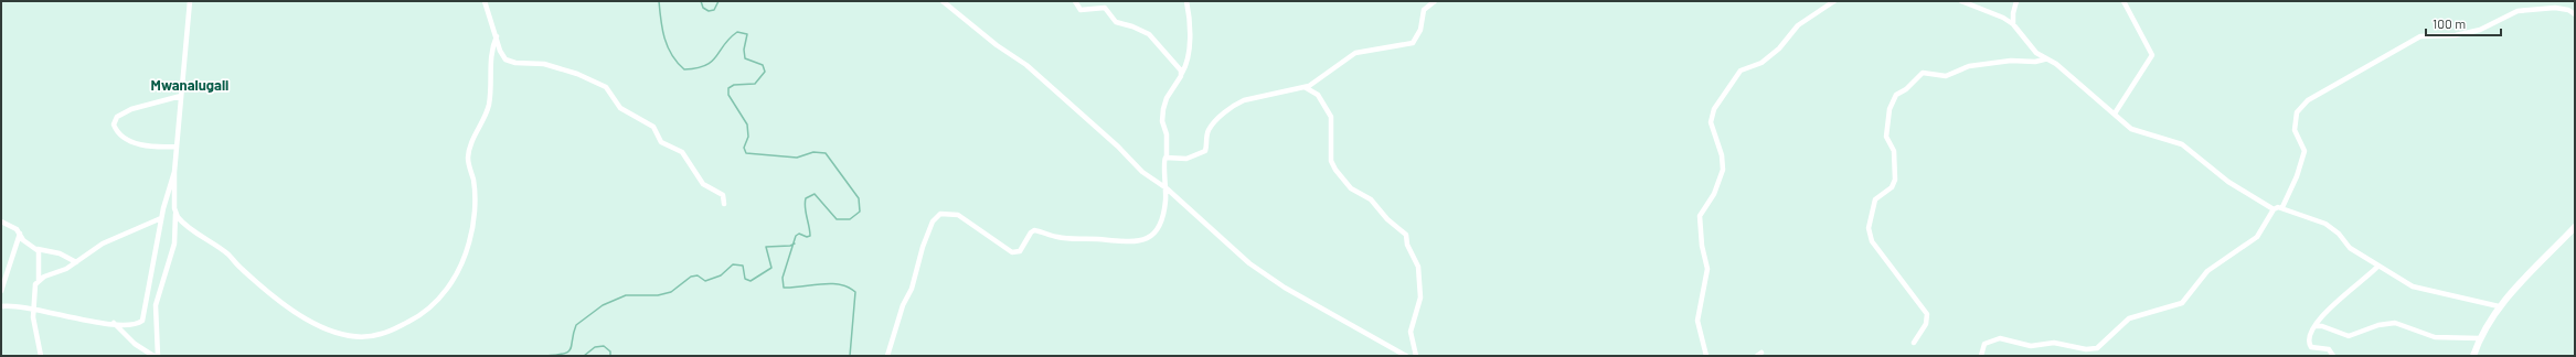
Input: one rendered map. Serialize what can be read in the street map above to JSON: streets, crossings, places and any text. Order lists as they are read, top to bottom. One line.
{"districts":["Mwanalugali"],"scale_bar":"100 m"}
